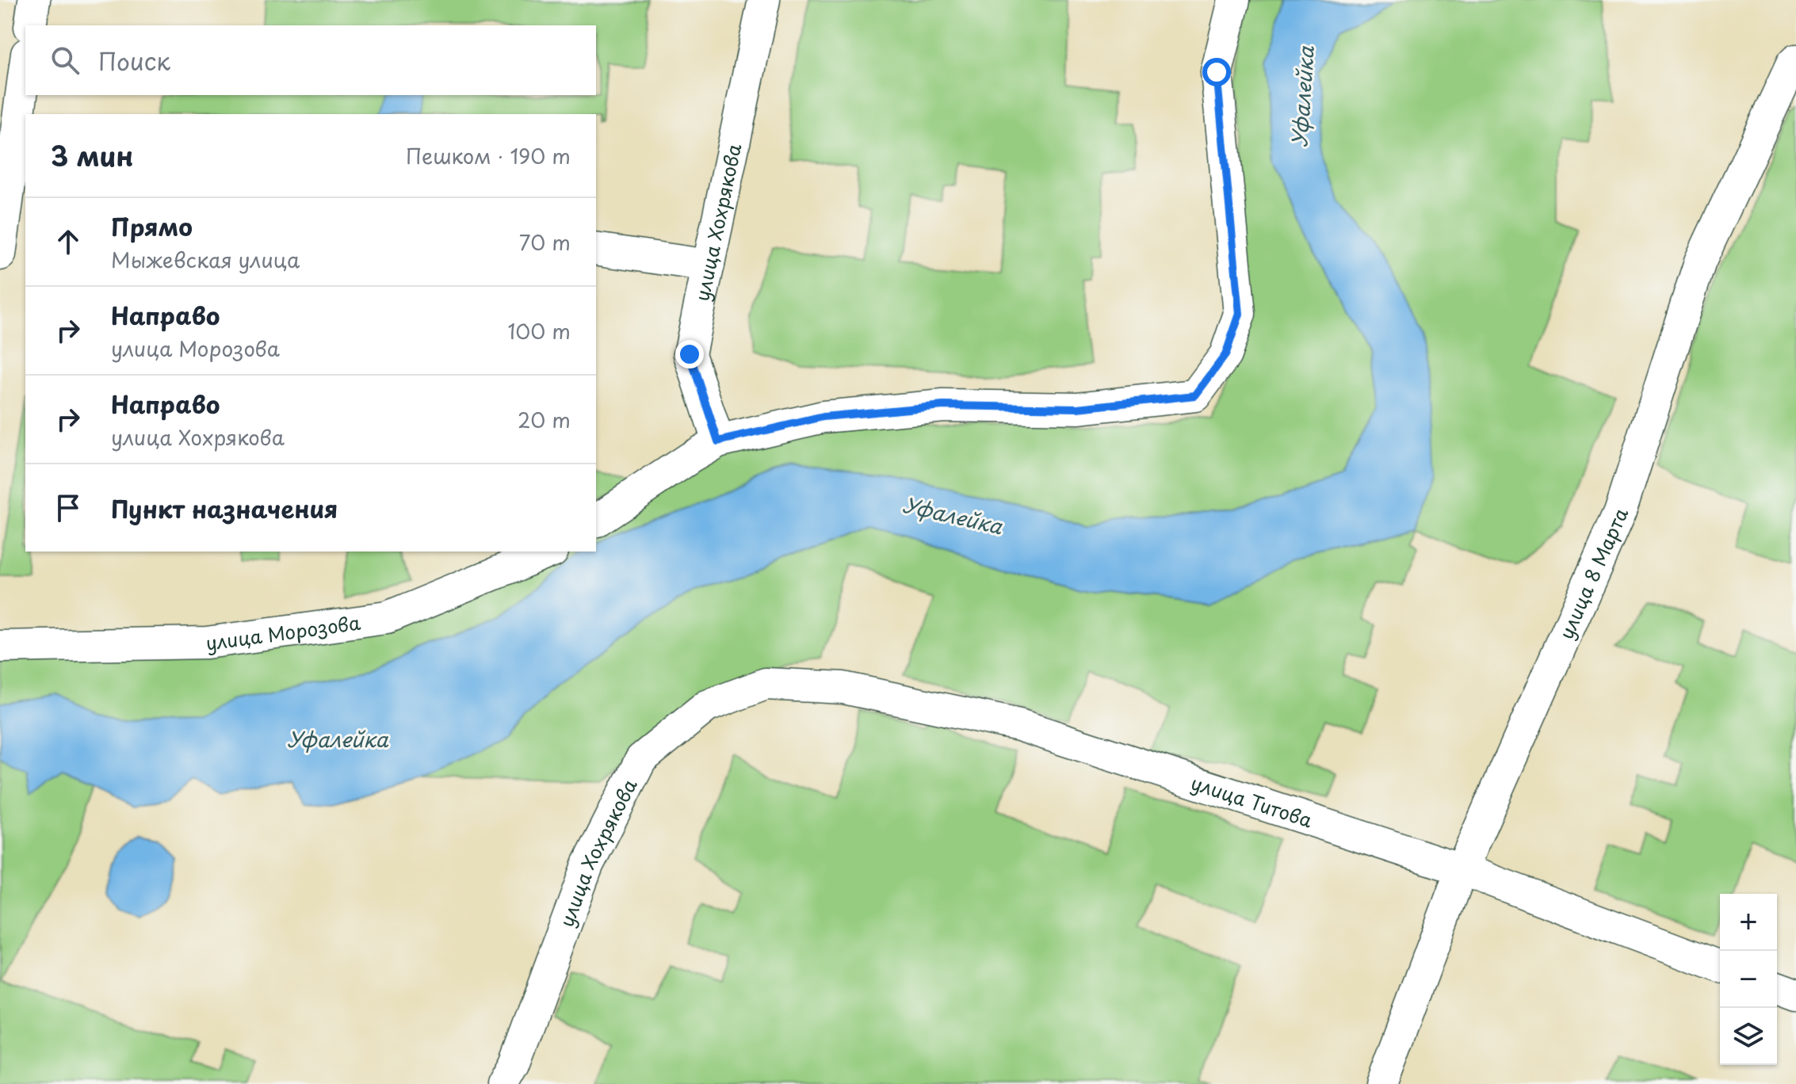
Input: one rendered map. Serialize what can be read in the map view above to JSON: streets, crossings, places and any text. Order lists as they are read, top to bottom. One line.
{"streets":{"street":["улица Хохрякова","улица 8 Марта","улица Морозова","улица Титова"]},"crossings":[["улица Хохрякова","улица Титова"],["улица 8 Марта","улица Титова"]],"water":["Уфалейка"],"page":{"search":"Поиск","heading":["3 мин","Пешком · 190 m"],"list":[["Прямо","Мыжевская улица","70 m"],["Направо","улица Морозова","100 m"],["Направо","улица Хохрякова","20 m"],"Пункт назначения"],"map_buttons":["+","−"]}}
